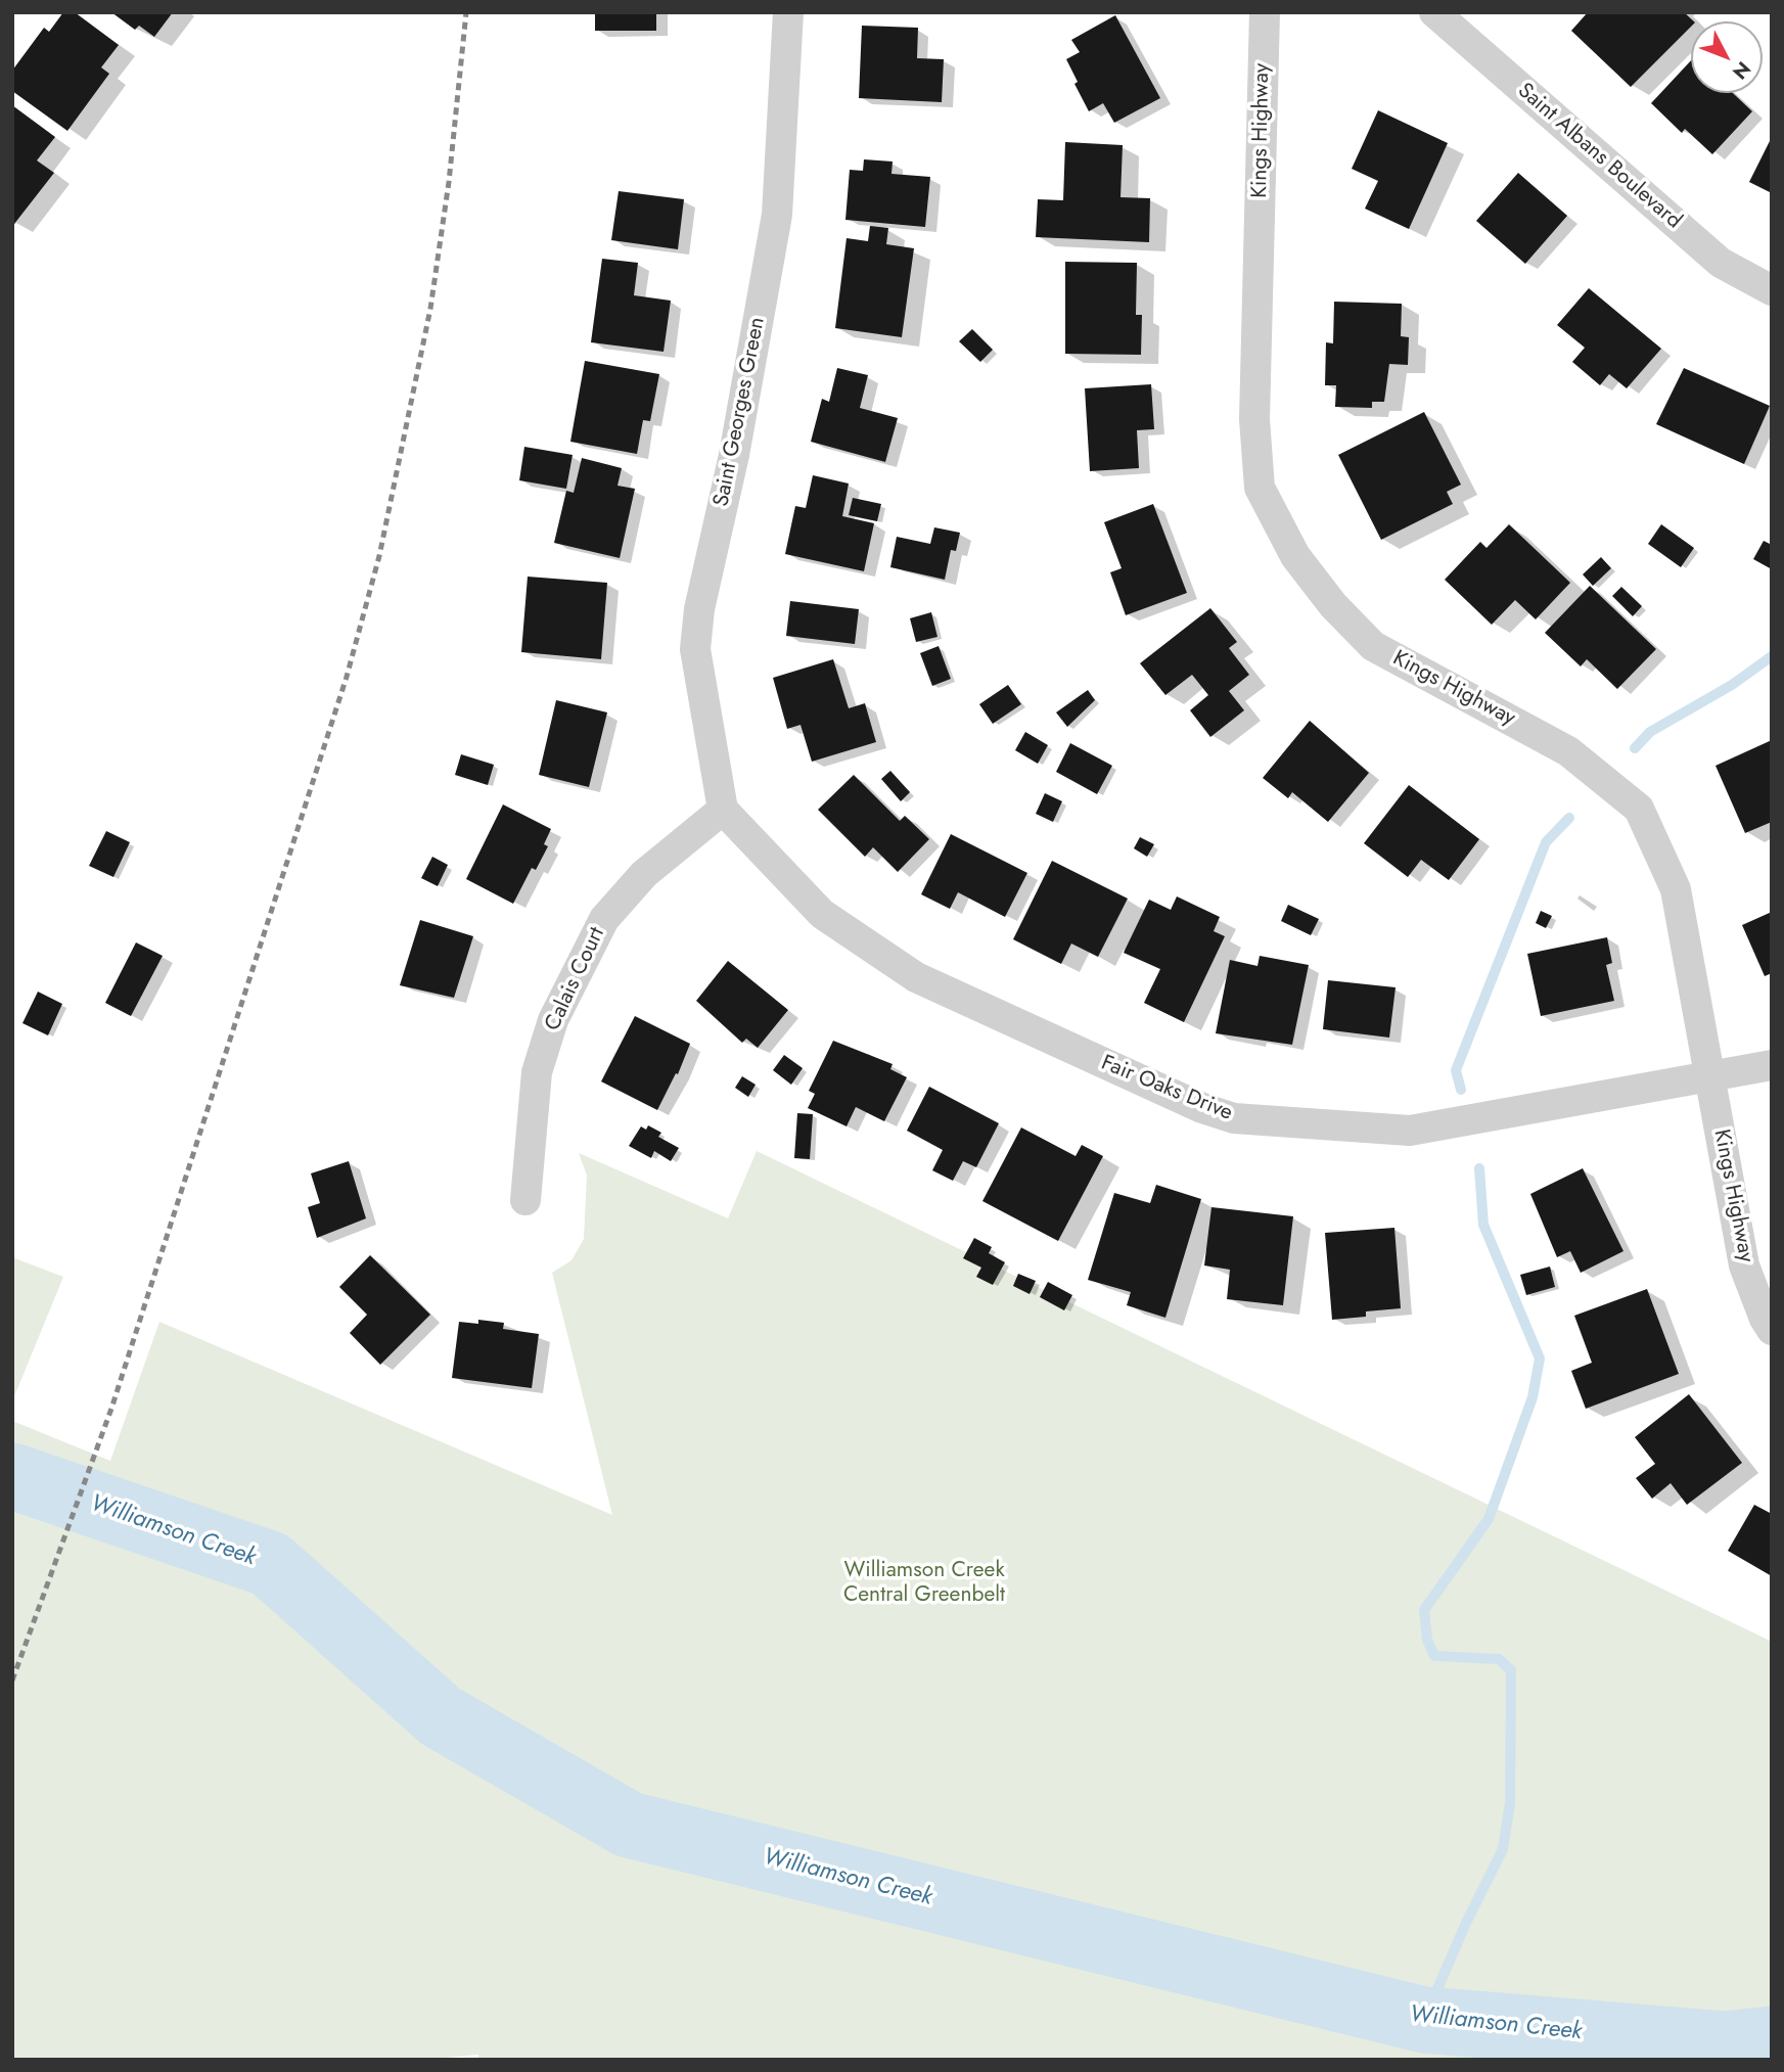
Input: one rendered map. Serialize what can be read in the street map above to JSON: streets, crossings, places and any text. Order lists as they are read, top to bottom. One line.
{"streets":{"street":["Kings Highway","Saint Albans Boulevard","Saint Georges Green","Calais Court","Fair Oaks Drive"]},"crossings":[["Kings Highway","Fair Oaks Drive"],["Saint Georges Green","Calais Court"],["Saint Georges Green","Fair Oaks Drive"],["Calais Court","Fair Oaks Drive"]],"water":["Williamson Creek"],"parks":["Williamson Creek Central Greenbelt"],"north":"bottom right"}
